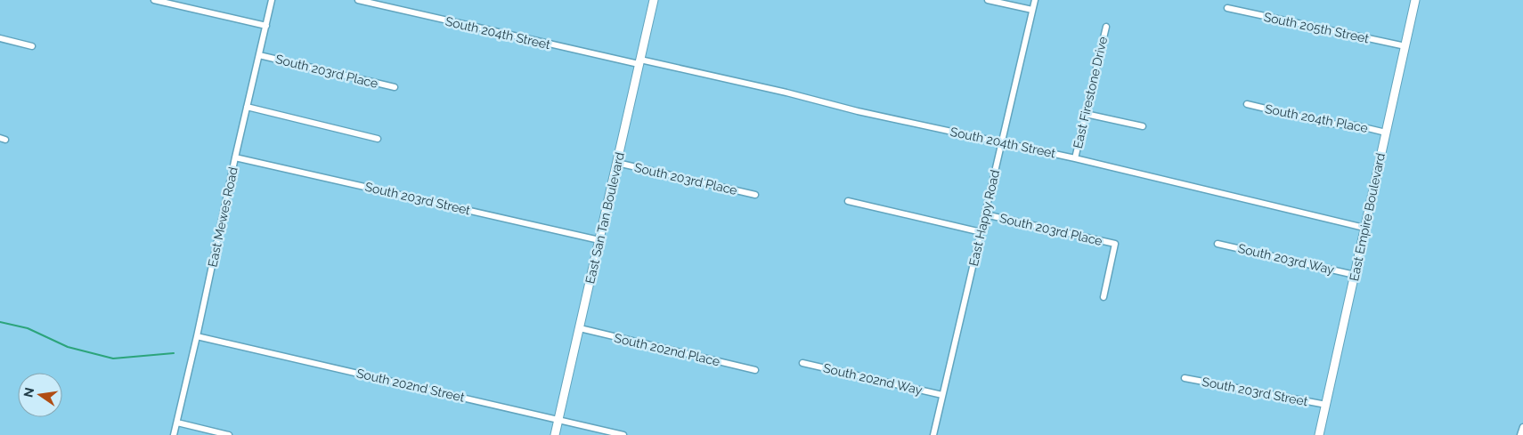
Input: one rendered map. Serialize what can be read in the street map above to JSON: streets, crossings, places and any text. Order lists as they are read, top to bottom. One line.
{"streets":{"main road":["East Empire Boulevard","East San Tan Boulevard"],"street":["South 205th Street","South 204th Street","South 203rd Place","East Firestone Drive","South 204th Place","South 203rd Street","East Mewes Road","East Happy Road","South 203rd Way","South 202nd Place","South 202nd Way","South 202nd Street"]},"crossings":[["South 205th Street","East Empire Boulevard"],["South 204th Street","East Firestone Drive"],["South 204th Street","East Empire Boulevard"],["South 204th Street","East San Tan Boulevard"],["South 204th Street","East Happy Road"],["South 203rd Place","East Mewes Road"],["South 203rd Place","East San Tan Boulevard"],["South 203rd Place","East Happy Road"],["South 204th Place","East Empire Boulevard"],["South 203rd Street","East Mewes Road"],["South 203rd Street","East Empire Boulevard"],["South 203rd Street","East San Tan Boulevard"],["East Mewes Road","South 202nd Street"],["East Empire Boulevard","South 203rd Way"],["East San Tan Boulevard","South 202nd Place"],["East San Tan Boulevard","South 202nd Street"],["East Happy Road","South 202nd Way"]],"north":"left"}
